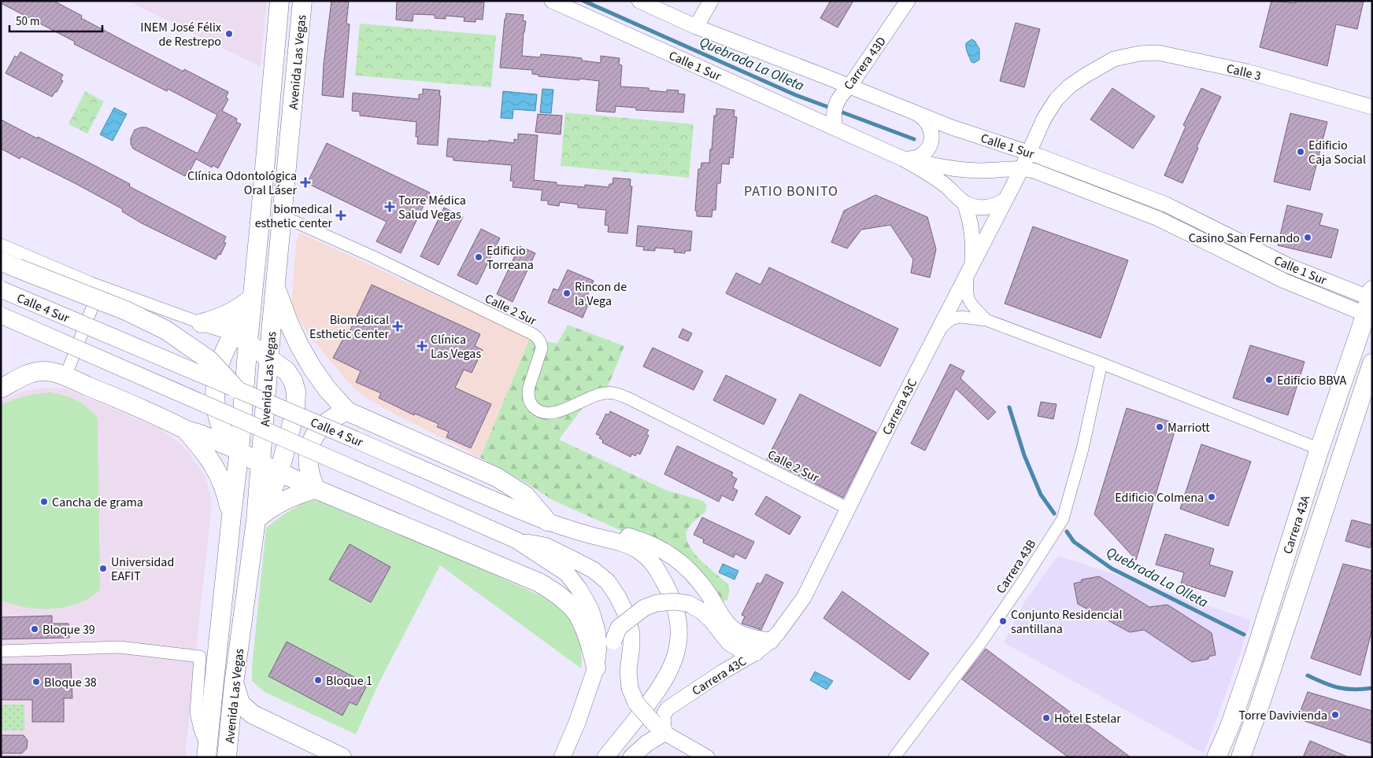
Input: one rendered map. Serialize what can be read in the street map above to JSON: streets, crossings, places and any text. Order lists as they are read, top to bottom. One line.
{"streets":{"main road":["Avenida Las Vegas","Calle 4 Sur","Carrera 43A"],"street":["Carrera 43D","Calle 1 Sur","Calle 3","Calle 2 Sur","Carrera 43C","Carrera 43B"]},"crossings":[["Avenida Las Vegas","Calle 2 Sur"],["Carrera 43D","Calle 1 Sur"],["Calle 1 Sur","Carrera 43C"],["Calle 1 Sur","Carrera 43A"],["Calle 1 Sur","Carrera 43B"],["Calle 3","Carrera 43C"],["Calle 2 Sur","Carrera 43C"]],"districts":["PATIO BONITO"],"water":["Quebrada La Olleta"],"places":{"other":["INEM José Félix de Restrepo","Edificio Caja Social","Casino San Fernando","Edificio Torreana","Rincon de la Vega","Edificio BBVA","Marriott","Edificio Colmena","Cancha de grama","Universidad EAFIT","Conjunto Residencial santillana","Bloque 39","Bloque 1","Bloque 38","Torre Davivienda","Hotel Estelar"],"health":["Clínica Odontológica Oral Láser","Torre Médica Salud Vegas","biomedical esthetic center","Biomedical Esthetic Center","Clínica Las Vegas"]},"scale_bar":"50 m"}
